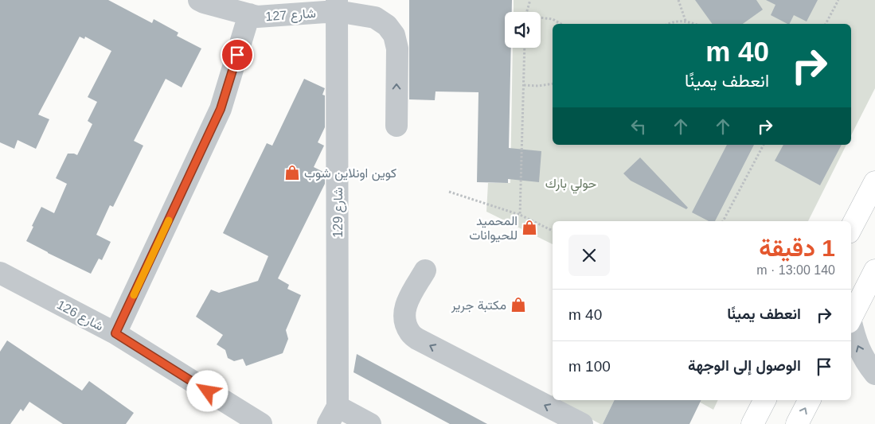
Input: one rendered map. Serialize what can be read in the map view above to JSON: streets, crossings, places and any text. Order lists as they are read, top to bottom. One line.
{"streets":{"street":["شارع 127","شارع 129","شارع 126"]},"crossings":[["شارع 127","شارع 129"]],"one_way":["شارع 127"],"parks":["حولي بارك"],"places":{"shop":["كوين اونلاين شوب","المحميد للحيوانات","مكتبة جرير"]},"page":{"turn":["40 m","انعطف يمينًا"],"heading":["1 دقيقة","140 m · 13:00"],"list":[{"name":"انعطف يمينًا","value":"40 m"},{"name":"الوصول إلى الوجهة","value":"100 m"}]}}
